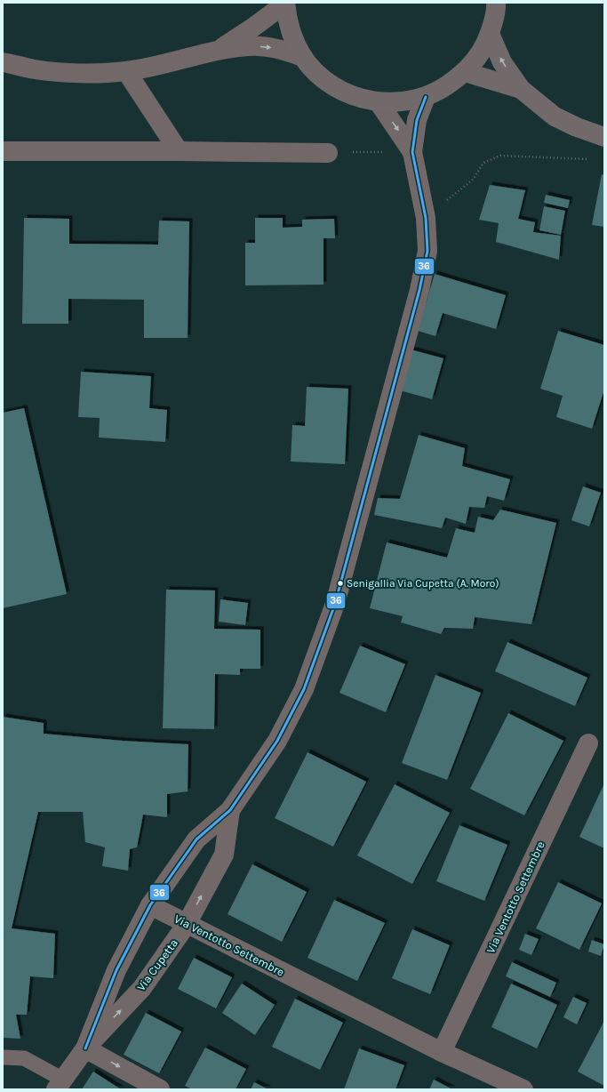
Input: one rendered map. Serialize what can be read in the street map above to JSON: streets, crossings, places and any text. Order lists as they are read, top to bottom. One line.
{"streets":{"street":["Via Ventotto Settembre","Via Cupetta"]},"crossings":[["Via Ventotto Settembre","Via Cupetta"]],"places":["Senigallia Via Cupetta (A. Moro)"],"lines":["transit line 36"]}
